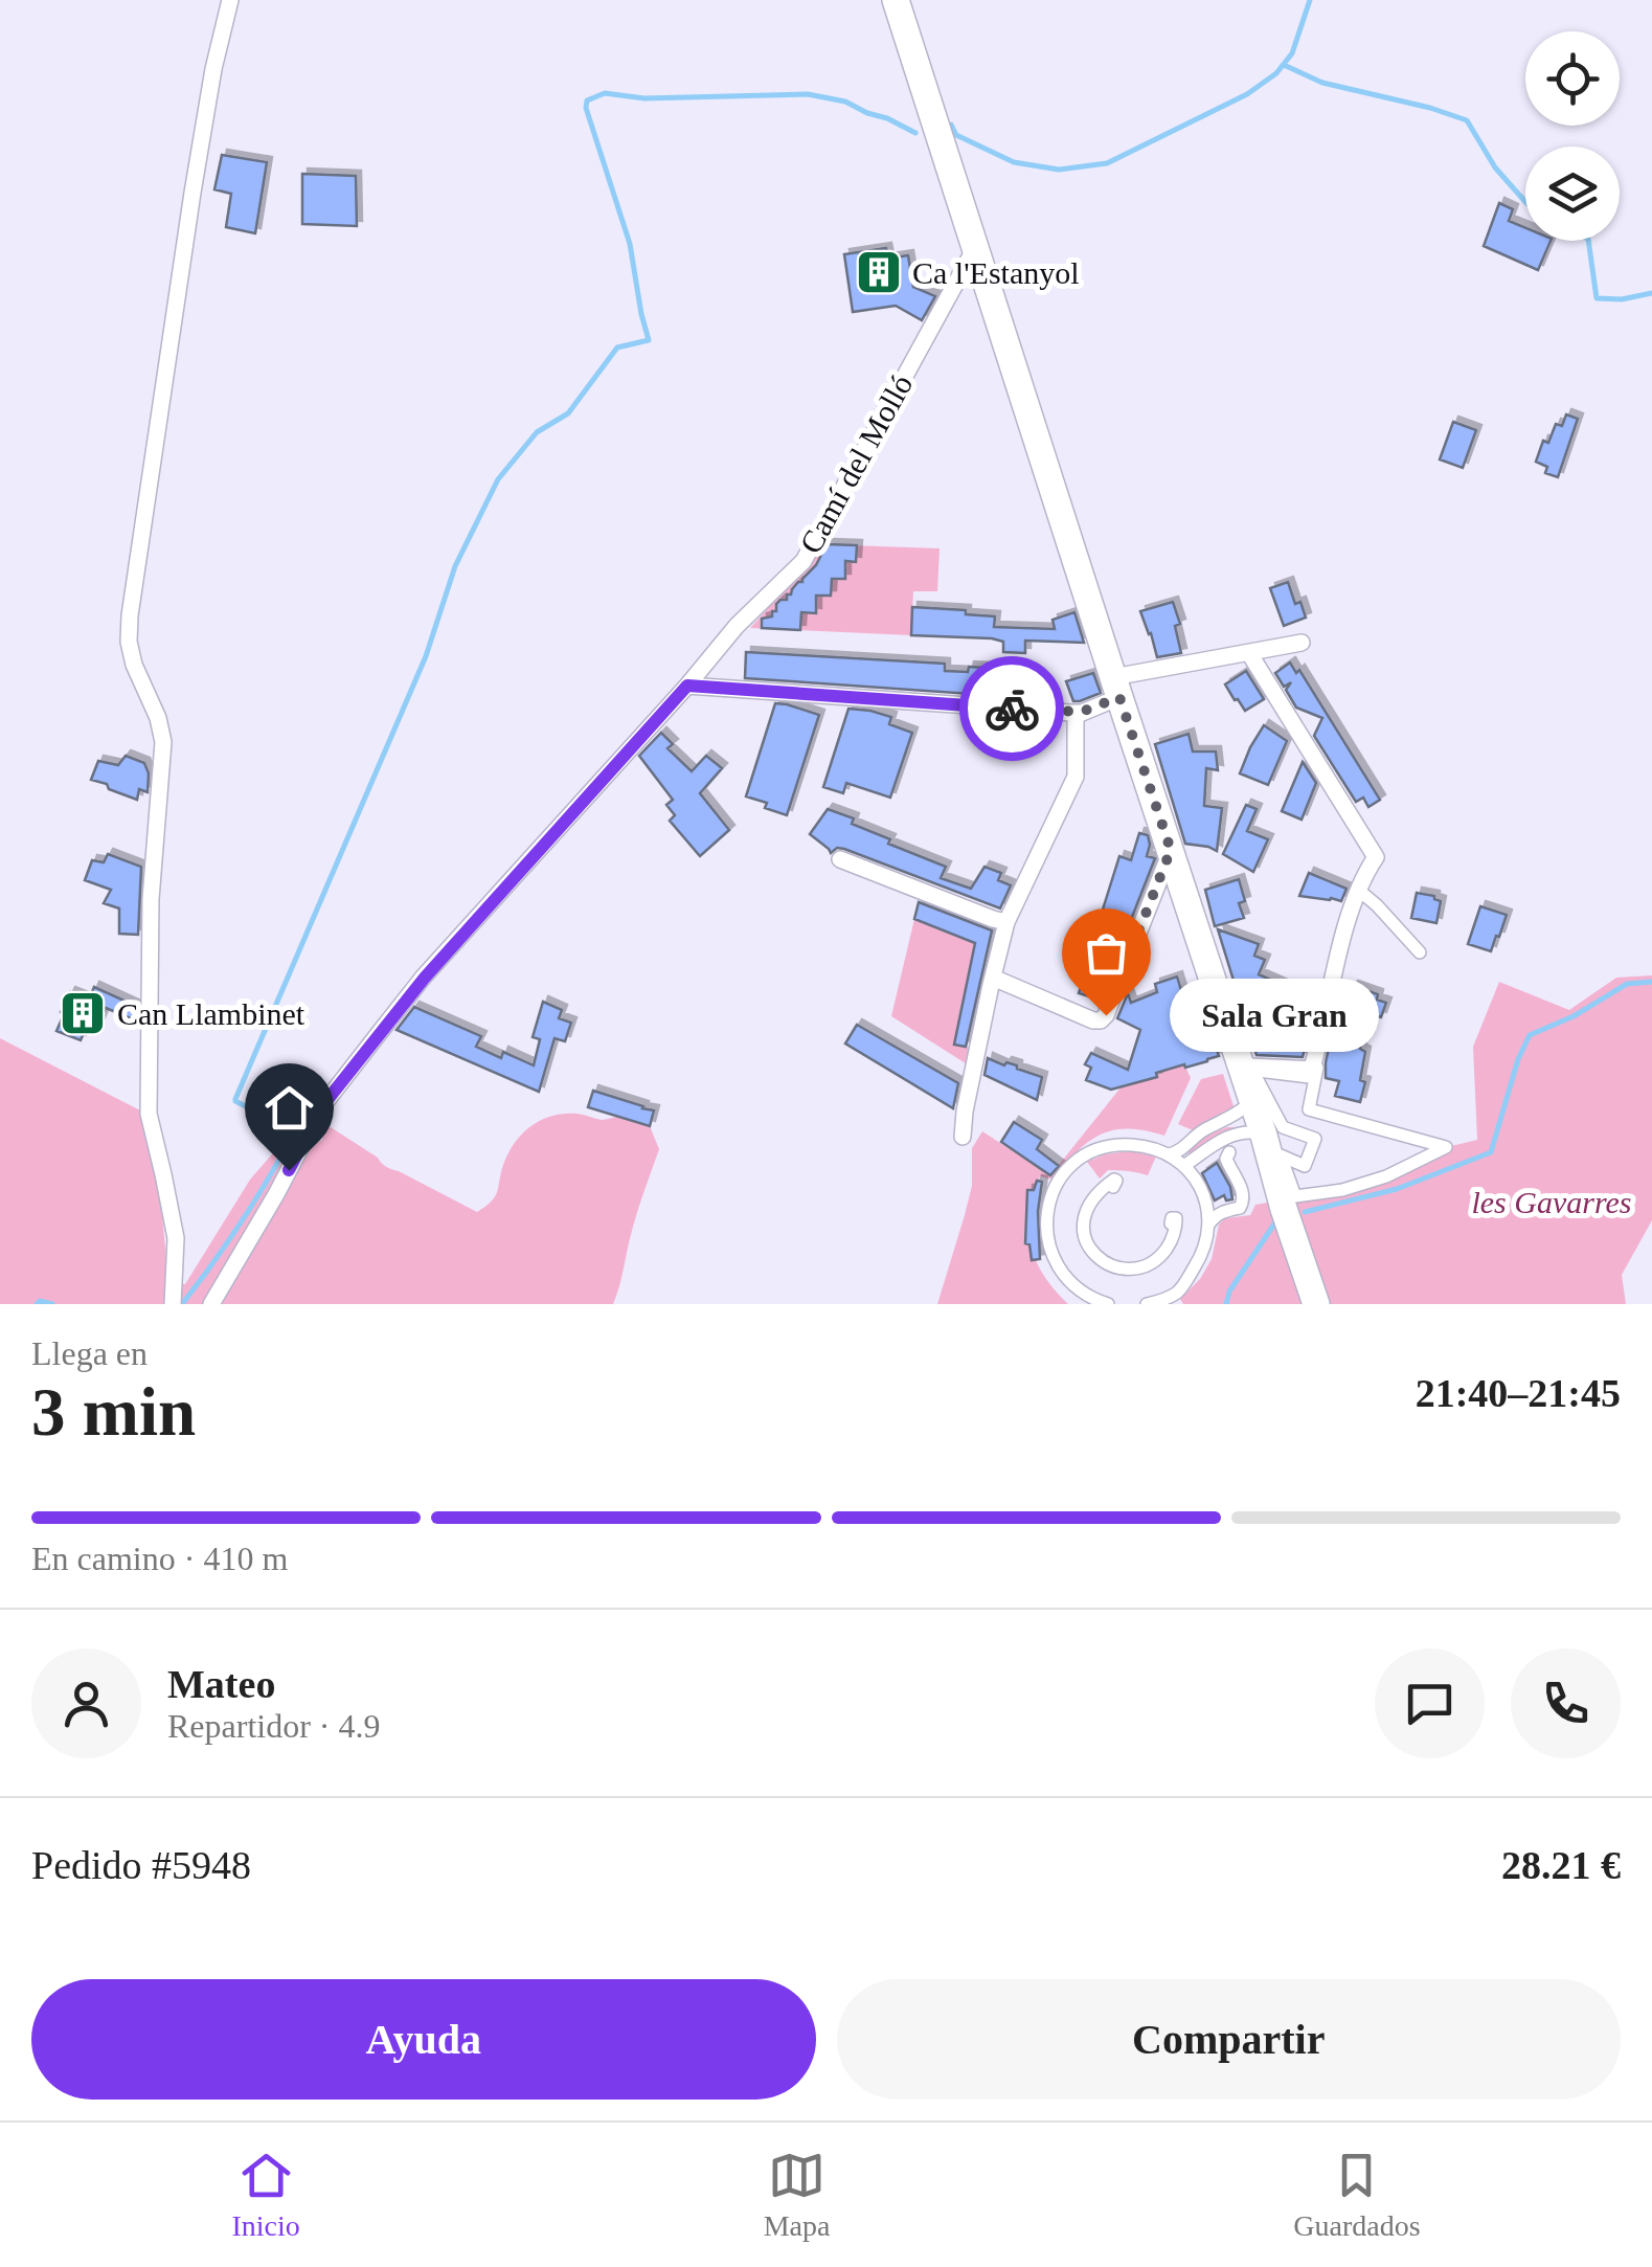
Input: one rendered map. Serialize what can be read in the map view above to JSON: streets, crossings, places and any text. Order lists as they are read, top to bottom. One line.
{"streets":{"street":["Camí del Molló"]},"parks":["les Gavarres"],"places":{"building":["Ca l'Estanyol","Can Llambinet"],"other":["Sala Gran"]},"page":{"bubble":"Sala Gran","heading":["3 min","Llega en","21:40–21:45"],"panel":["Mateo","Repartidor · 4.9","Pedido #5948","28.21 €"],"bar":"En camino · 410 m","buttons":["Ayuda","Compartir"],"tabs":["Inicio","Mapa","Guardados"]}}
